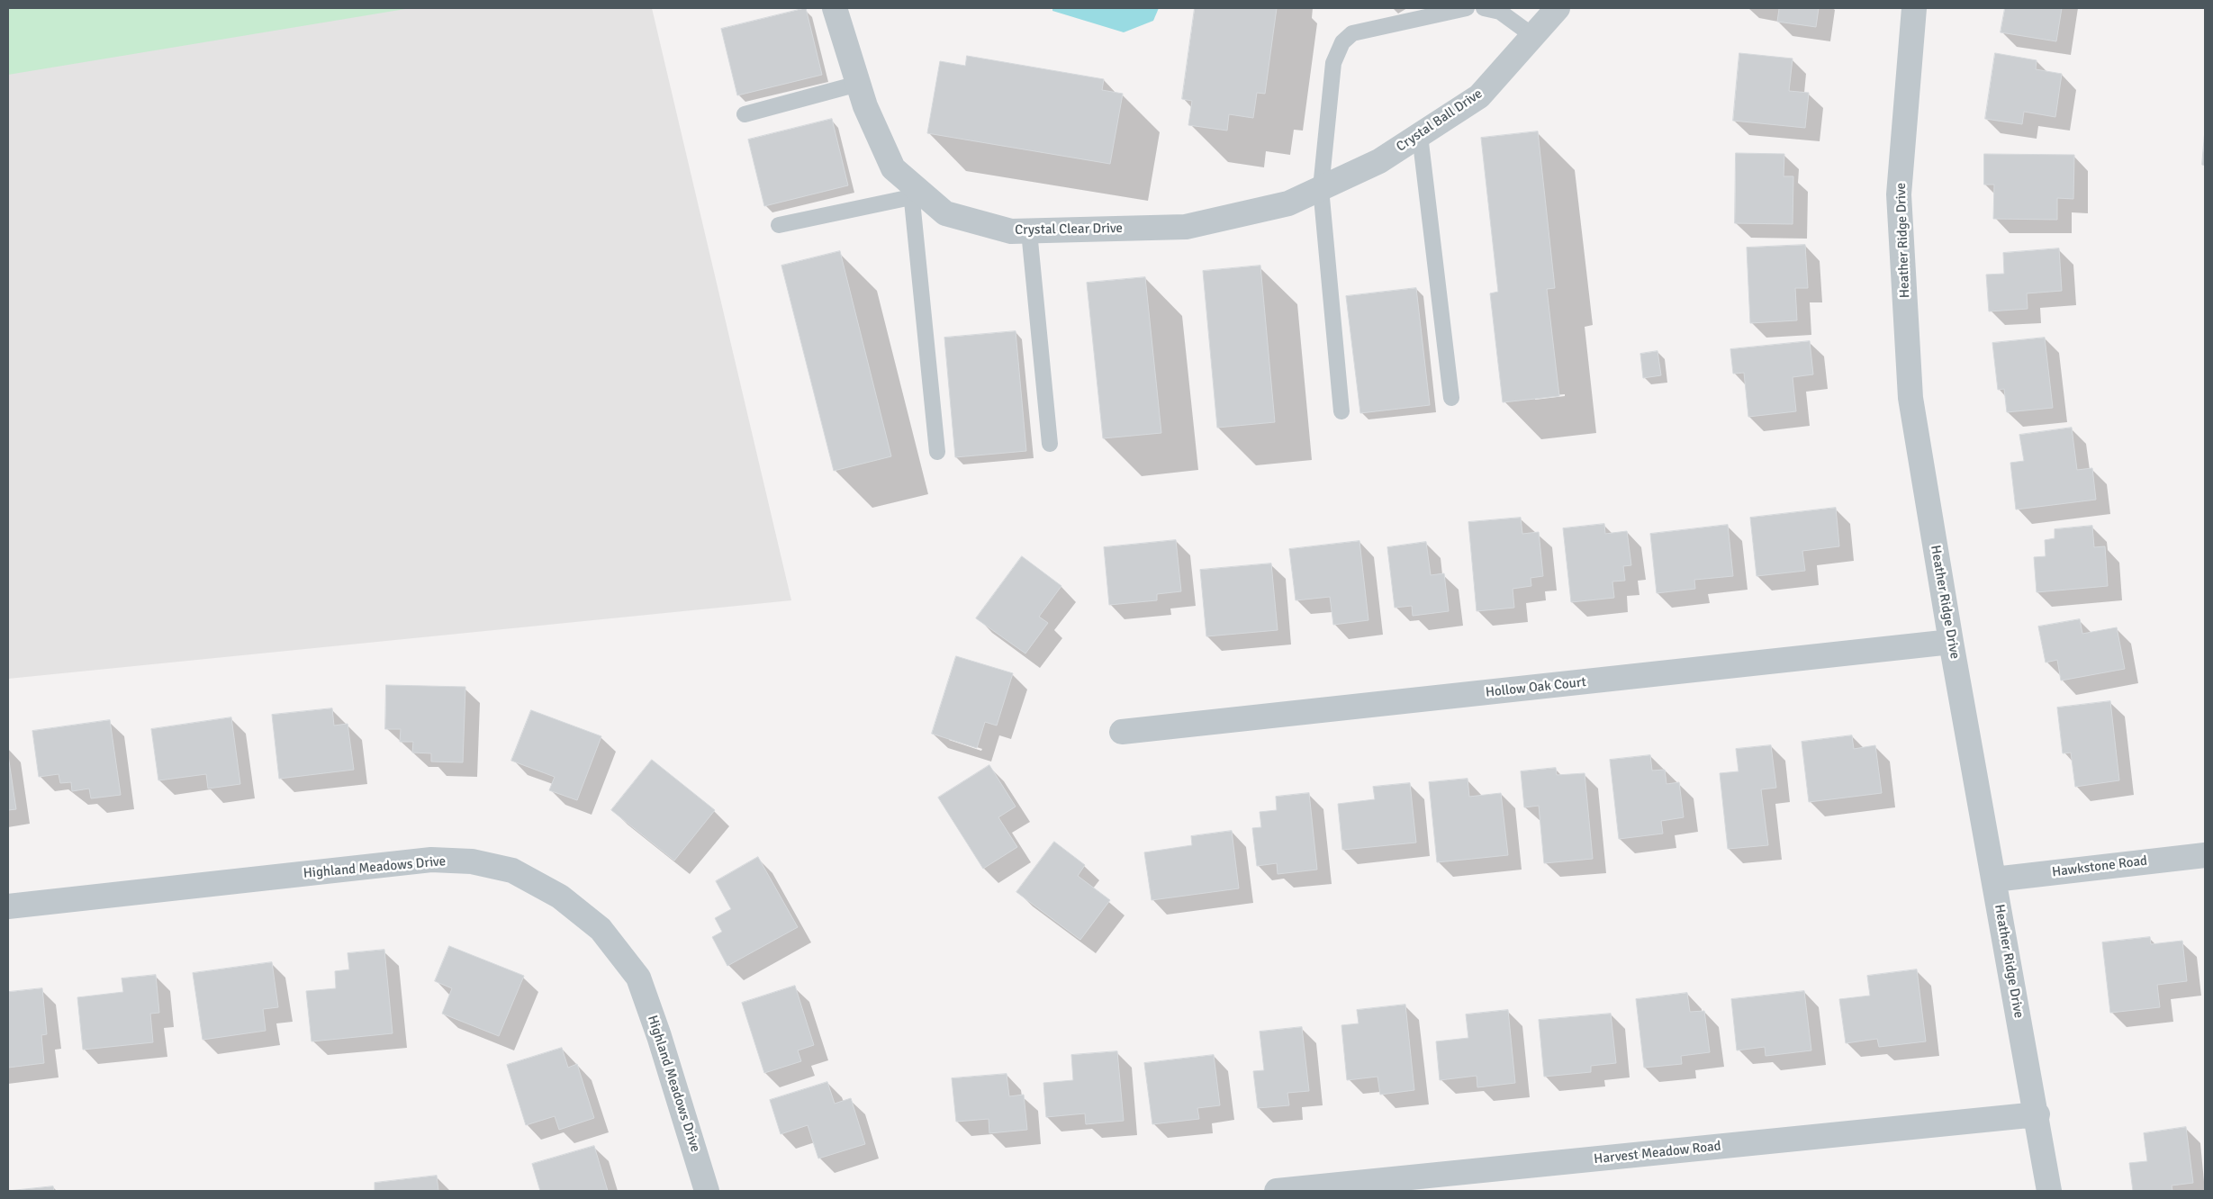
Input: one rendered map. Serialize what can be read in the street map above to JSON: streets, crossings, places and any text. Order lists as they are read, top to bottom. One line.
{"streets":{"street":["Crystal Ball Drive","Crystal Clear Drive","Heather Ridge Drive","Hollow Oak Court","Hawkstone Road","Highland Meadows Drive","Harvest Meadow Road"]},"crossings":[["Crystal Ball Drive","Crystal Clear Drive"],["Heather Ridge Drive","Hollow Oak Court"],["Heather Ridge Drive","Hawkstone Road"],["Heather Ridge Drive","Harvest Meadow Road"]]}
